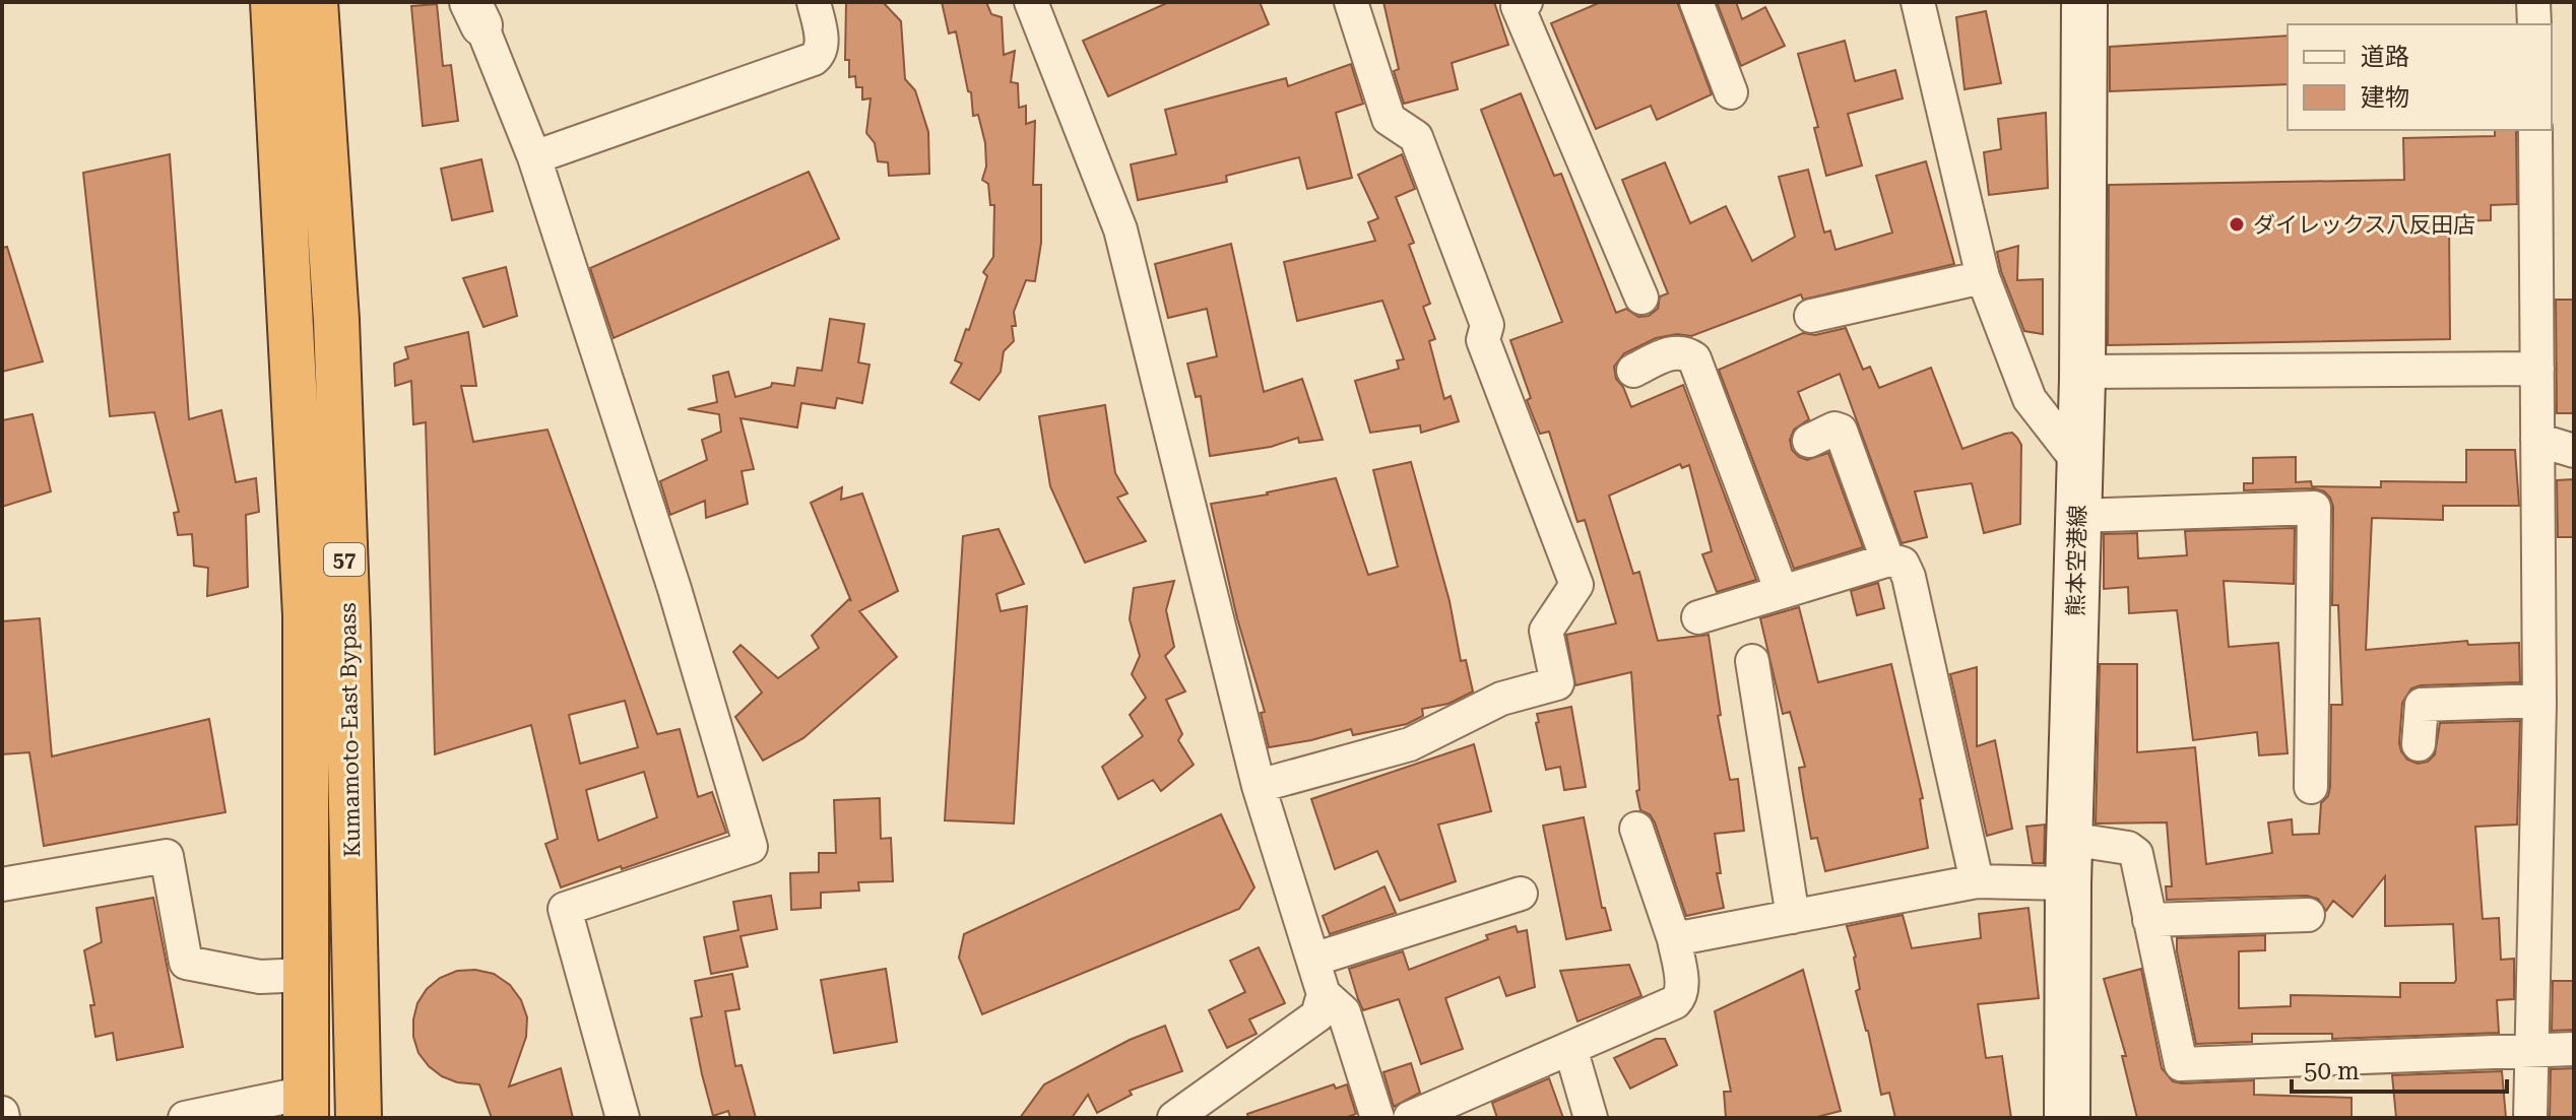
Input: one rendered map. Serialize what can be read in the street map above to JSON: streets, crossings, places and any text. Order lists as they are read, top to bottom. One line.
{"streets":{"highway":["57","Kumamoto-East Bypass"],"main road":["熊本空港線"]},"places":["ダイレックス八反田店"],"legend":["道路","建物"],"scale_bar":"50 m"}
